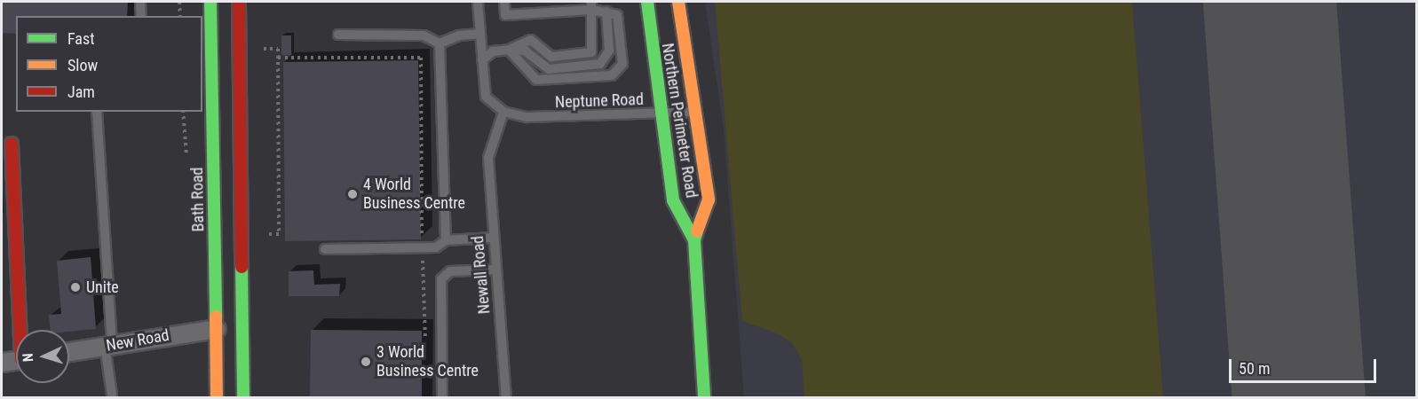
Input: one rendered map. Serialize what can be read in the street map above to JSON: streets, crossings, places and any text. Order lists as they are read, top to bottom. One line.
{"streets":{"main road":["Northern Perimeter Road","Bath Road"],"street":["New Road"],"lane":["Neptune Road","Newall Road"]},"crossings":[["Neptune Road","Northern Perimeter Road"],["Neptune Road","Newall Road"],["Bath Road","New Road"]],"places":["4 World Business Centre","Unite","3 World Business Centre"],"legend":["Fast","Slow","Jam"],"scale_bar":"50 m","north":"left"}
